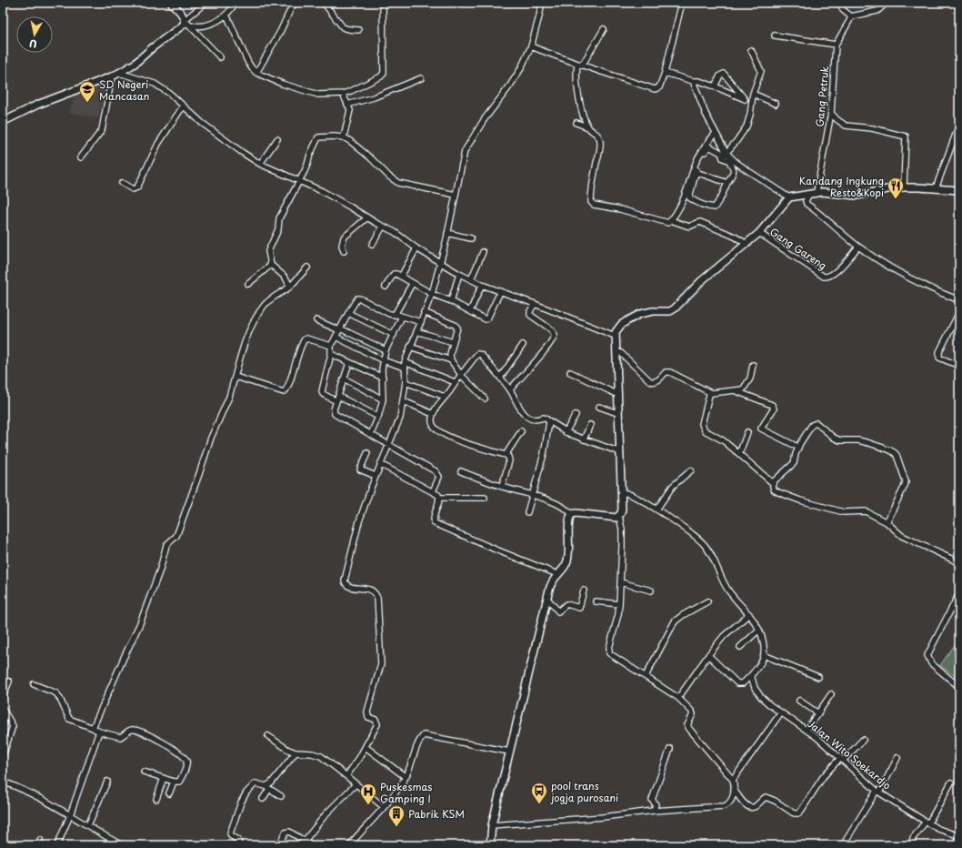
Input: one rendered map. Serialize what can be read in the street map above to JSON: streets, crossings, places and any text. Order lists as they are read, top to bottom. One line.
{"streets":{"street":["Gang Petruk","Gang Gareng","Jalan Wito Soekardjo"]},"places":{"school or university":["SD Negeri Mancasan"],"restaurant":["Kandang Ingkung Resto&Kopi"],"bus stop":["pool trans jogja purosani"],"hospital":["Puskesmas Gamping I"],"building":["Pabrik KSM"]},"north":"bottom"}
